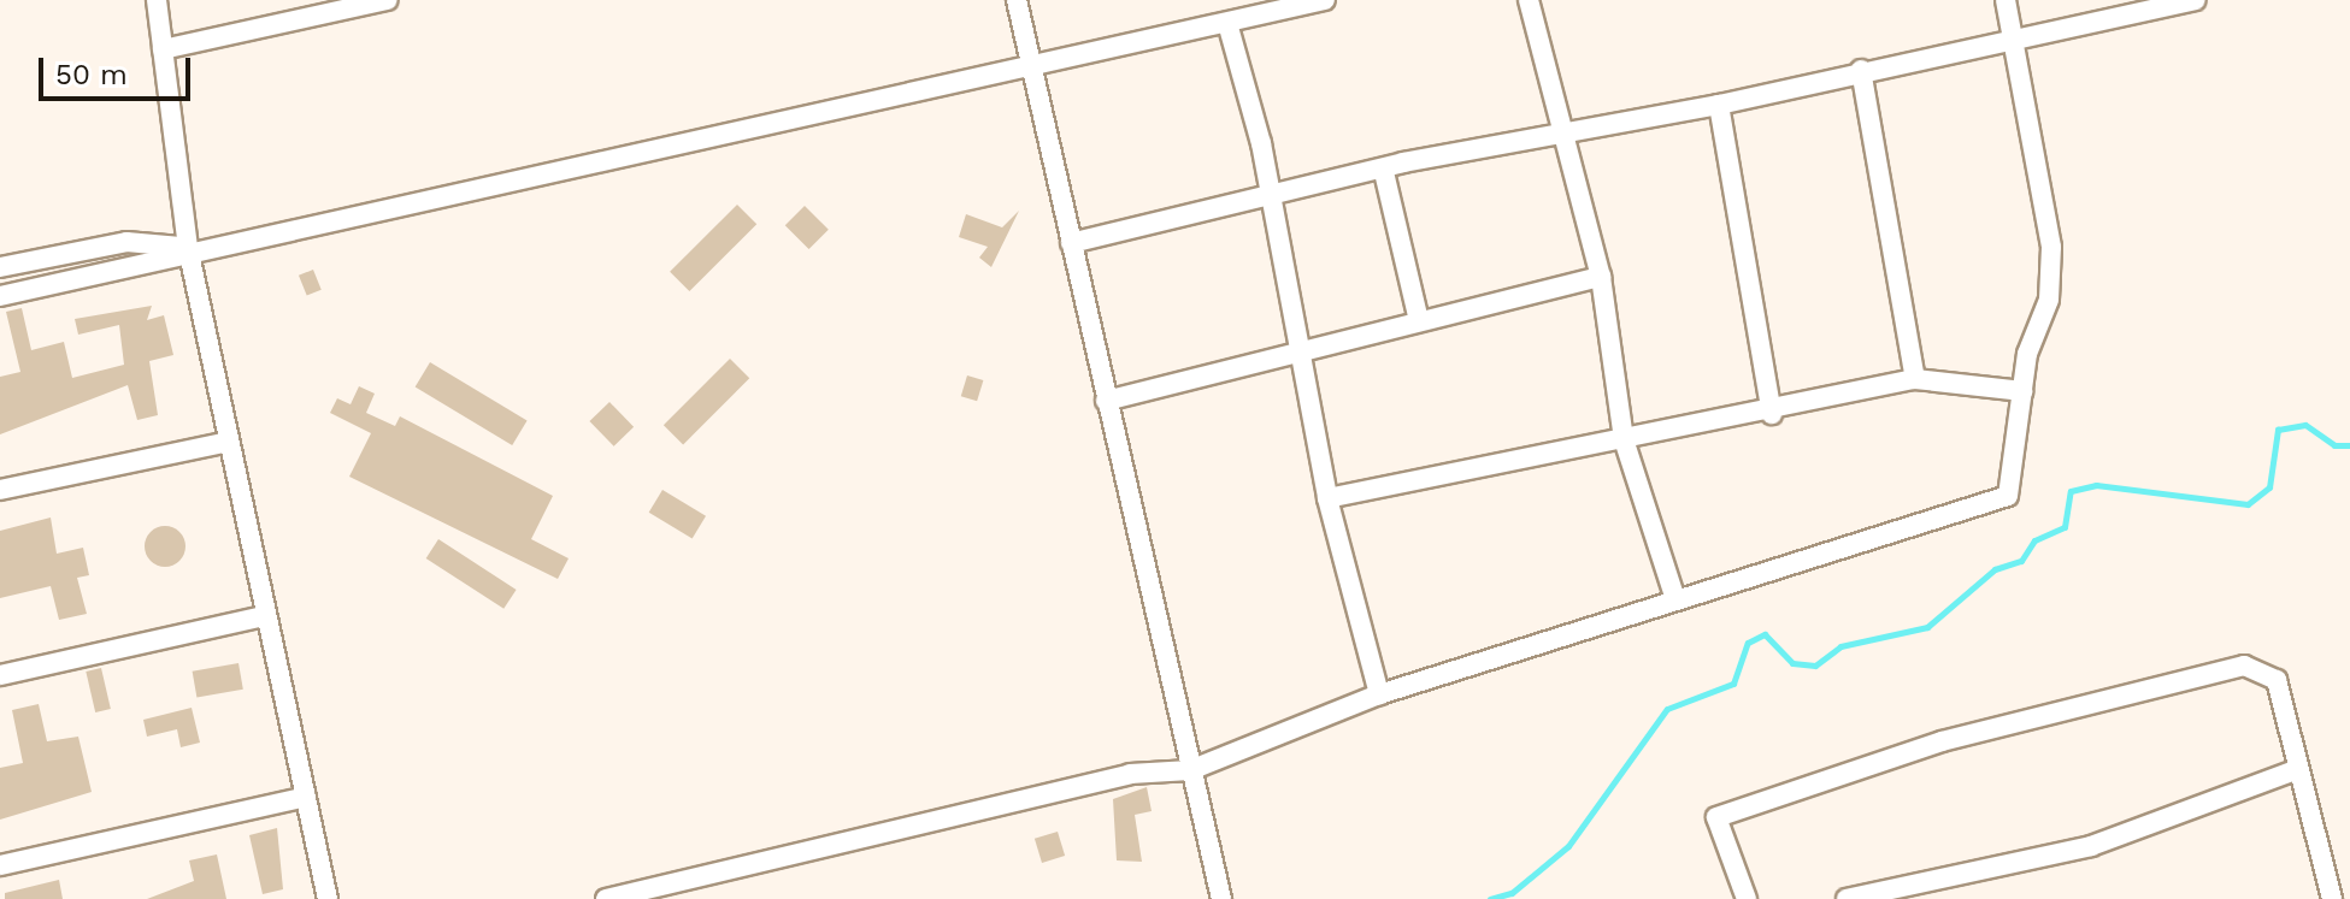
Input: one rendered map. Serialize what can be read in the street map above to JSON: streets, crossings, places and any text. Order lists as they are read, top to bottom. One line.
{"scale_bar":"50 m"}
